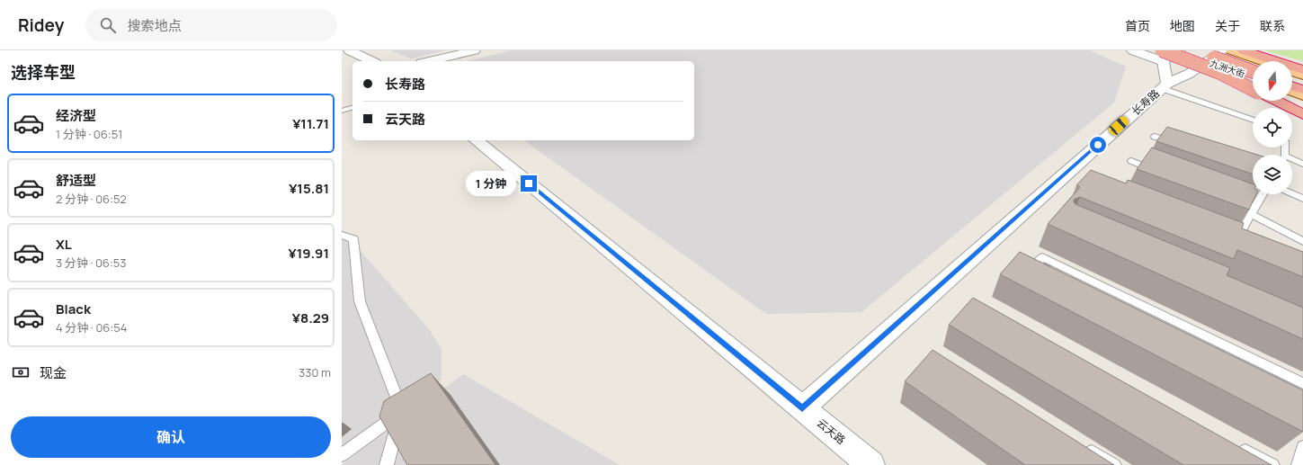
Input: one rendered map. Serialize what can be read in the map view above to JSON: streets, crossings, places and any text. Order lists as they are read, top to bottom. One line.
{"streets":{"main road":["九洲大街"],"street":["长寿路","云天路"]},"crossings":[["九洲大街","长寿路"],["长寿路","云天路"]],"north":"bottom","page":{"header":"Ridey","search":"搜索地点","nav":["首页","地图","关于","联系"],"heading":"选择车型","banner":["长寿路","云天路"],"list":[{"name":"经济型","note":"1 分钟 · 06:51","value":"¥11.71"},{"name":"舒适型","note":"2 分钟 · 06:52","value":"¥15.81"},{"name":"XL","note":"3 分钟 · 06:53","value":"¥19.91"},{"name":"Black","note":"4 分钟 · 06:54","value":"¥8.29"}],"bubble":"1 分钟","pay":["现金","330 m"],"buttons":"确认"}}
